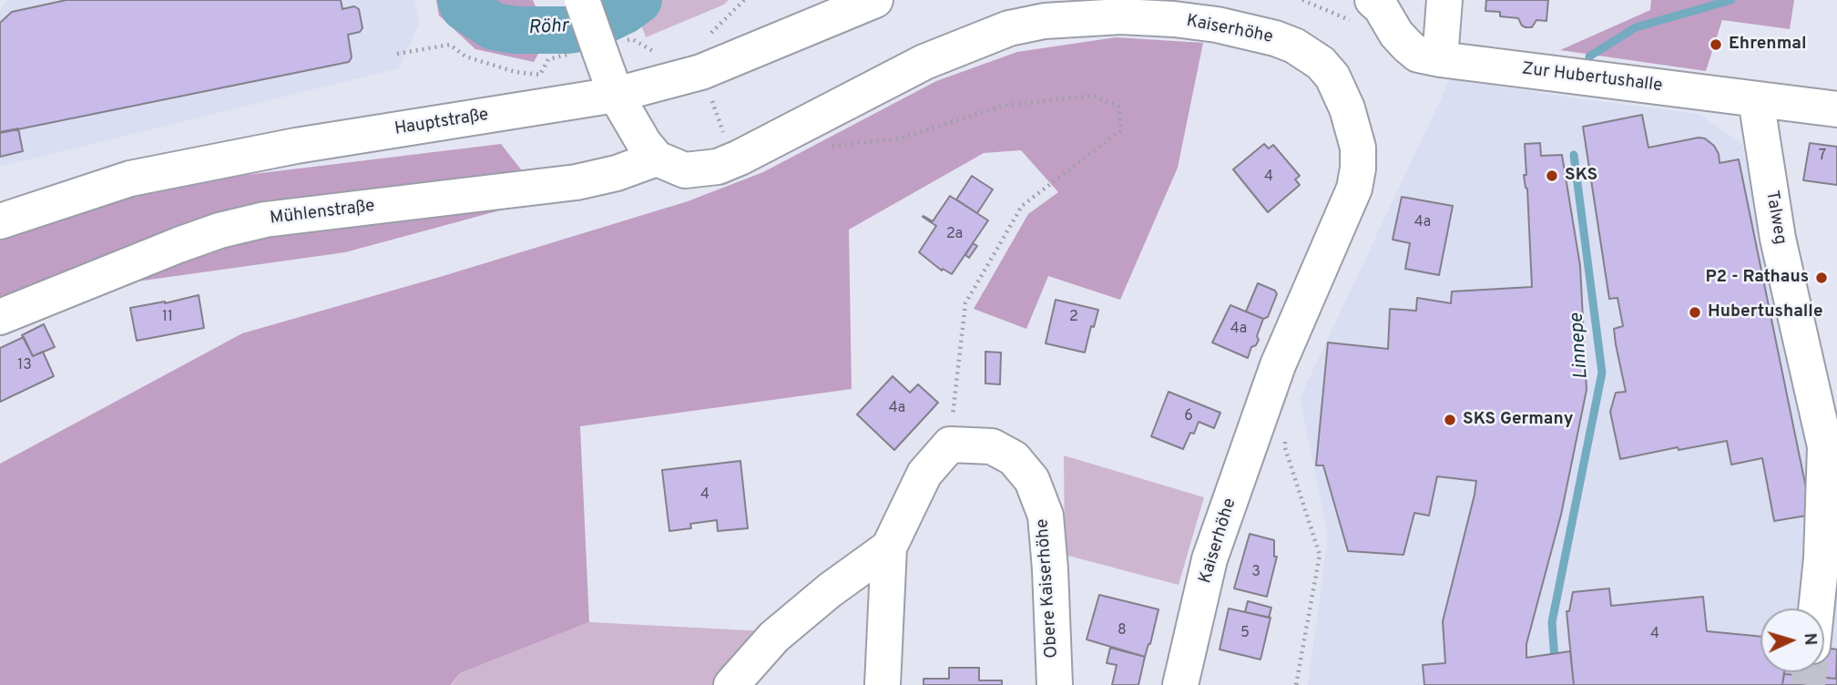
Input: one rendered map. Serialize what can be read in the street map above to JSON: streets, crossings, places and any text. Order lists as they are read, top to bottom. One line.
{"streets":{"street":["Kaiserhöhe","Zur Hubertushalle","Hauptstraße","Mühlenstraße","Talweg","Obere Kaiserhöhe"]},"crossings":[["Kaiserhöhe","Mühlenstraße"],["Zur Hubertushalle","Talweg"]],"water":["Röhr","Linnepe"],"places":["Ehrenmal","SKS","P2 - Rathaus","Hubertushalle","SKS Germany"],"house_numbers":["7","4","4a","2a","11","2","4a","13","4a","6","4","3","8","5","4"],"north":"right"}
